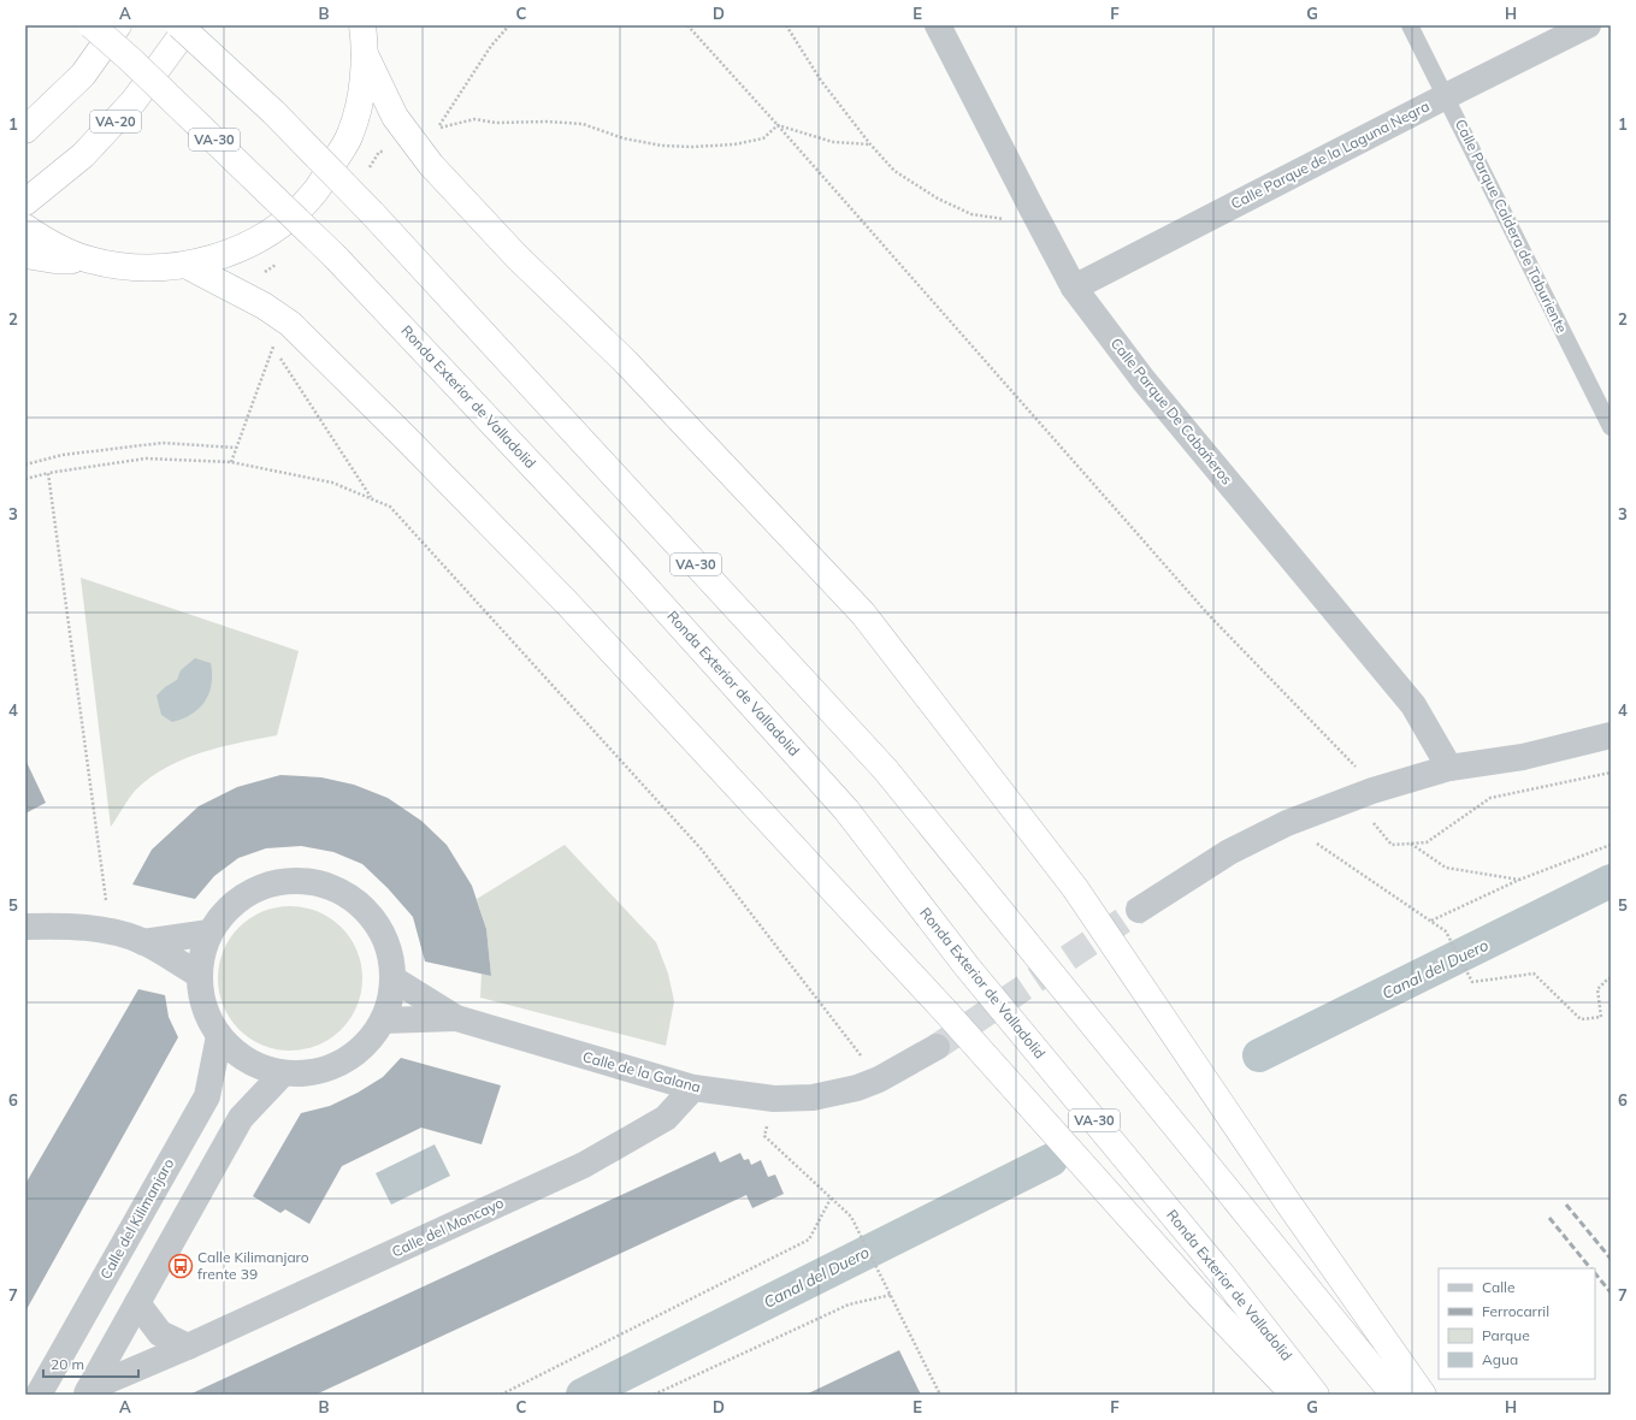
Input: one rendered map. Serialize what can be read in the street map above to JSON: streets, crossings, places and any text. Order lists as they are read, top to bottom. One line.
{"streets":{"highway":["VA-20","VA-30","Ronda Exterior de Valladolid"],"street":["Calle Parque de la Laguna Negra","Calle Parque De Cabañeros","Calle de la Galana","Calle del Kilimanjaro","Calle del Moncayo"],"lane":["Calle Parque Caldera de Taburiente"]},"crossings":[["Calle Parque de la Laguna Negra","Calle Parque Caldera de Taburiente"],["Calle Parque de la Laguna Negra","Calle Parque De Cabañeros"],["Calle de la Galana","Calle del Moncayo"]],"water":["Canal del Duero"],"places":{"bus stop":["Calle Kilimanjaro frente 39"]},"legend":["Calle","Ferrocarril","Parque","Agua"],"scale_bar":"20 m","grid":{"columns":["A","B","C","D","E","F","G","H"],"rows":["1","2","3","4","5","6","7"]}}
